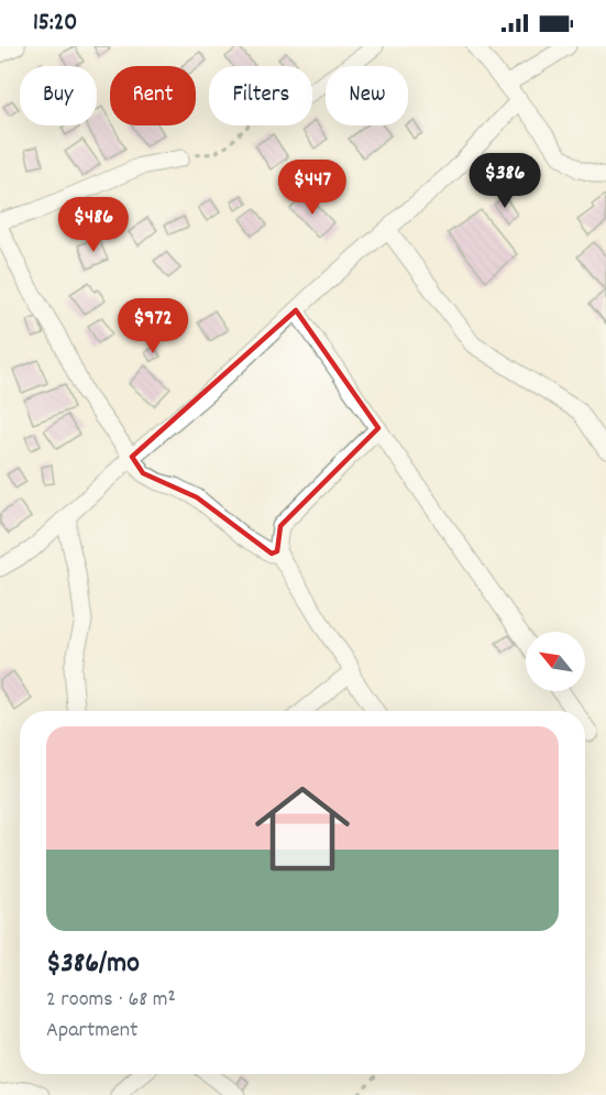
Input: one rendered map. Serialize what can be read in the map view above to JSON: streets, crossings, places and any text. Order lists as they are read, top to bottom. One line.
{"north":"top left","page":{"status":"15:20","chip":["Buy","Rent","Filters","New"],"price":["$386","$447","$486","$972"],"list":[{"name":"$386/mo","note":"2 rooms · 68 m² · Apartment"}]}}
